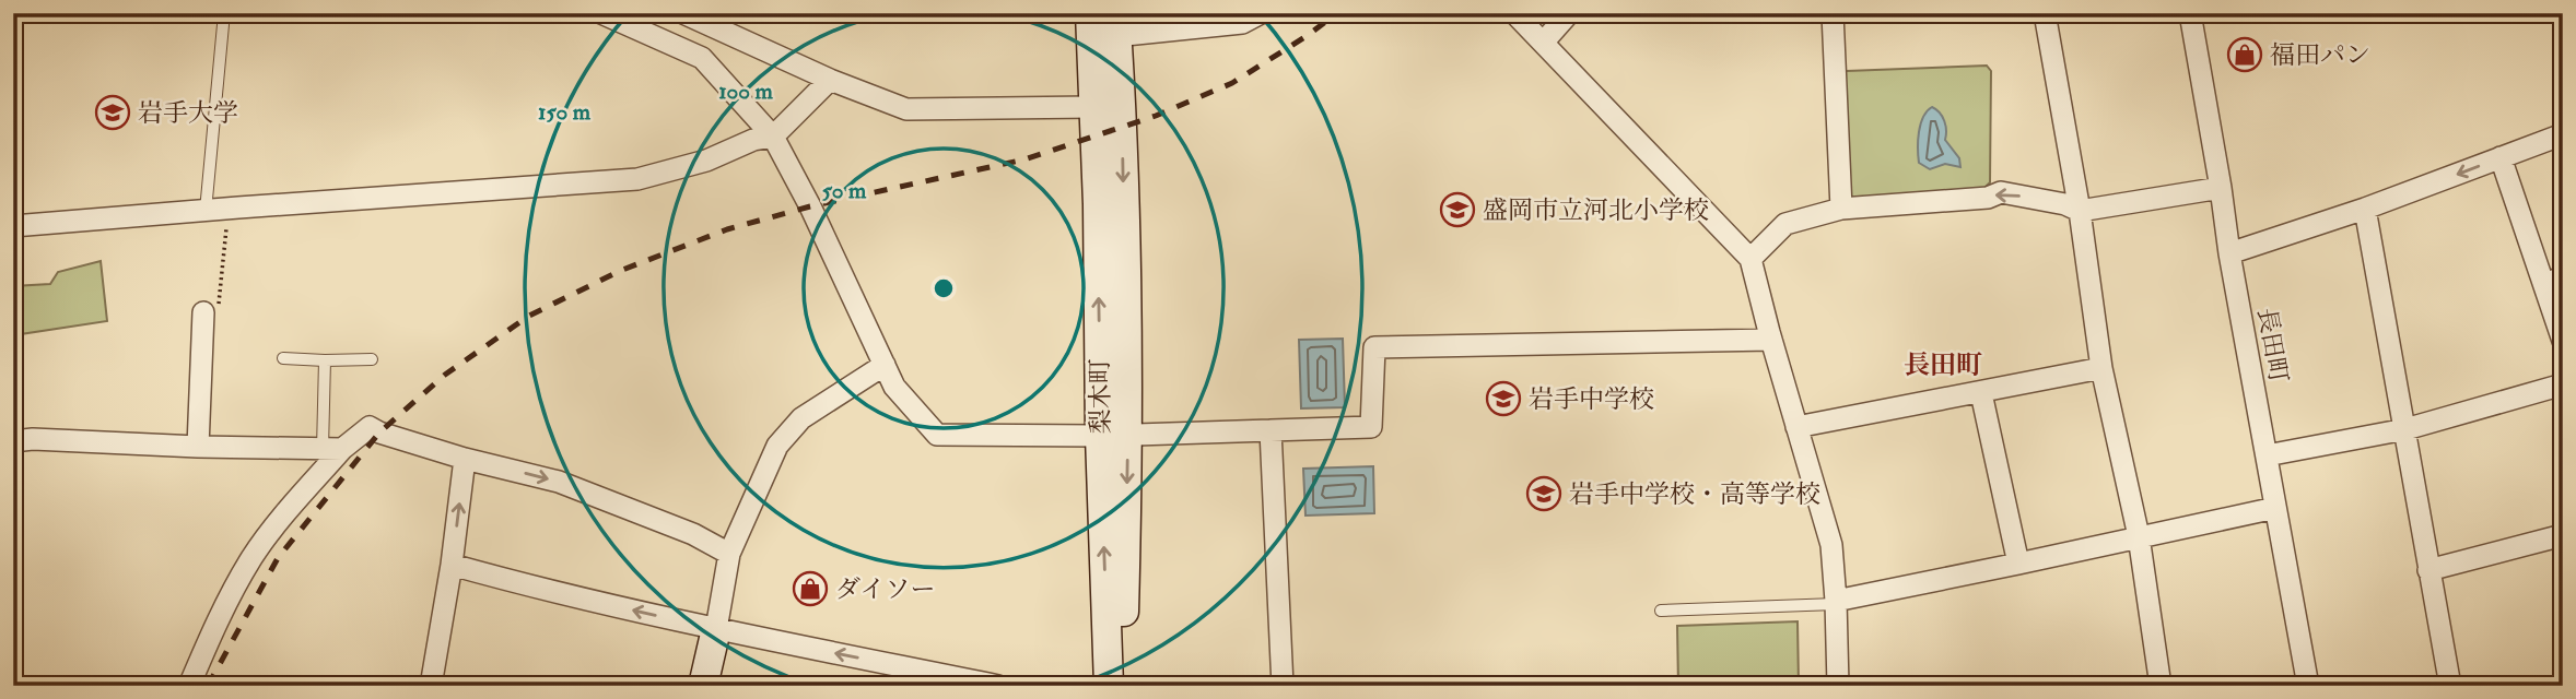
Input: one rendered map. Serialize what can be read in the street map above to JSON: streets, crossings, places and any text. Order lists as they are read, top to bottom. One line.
{"streets":{"street":["長田町","梨木町"]},"districts":["長田町"],"places":{"shop":["福田パン","ダイソー"],"school or university":["岩手大学","盛岡市立河北小学校","岩手中学校","岩手中学校・高等学校"]},"rings":["100 m","150 m","50 m"]}
